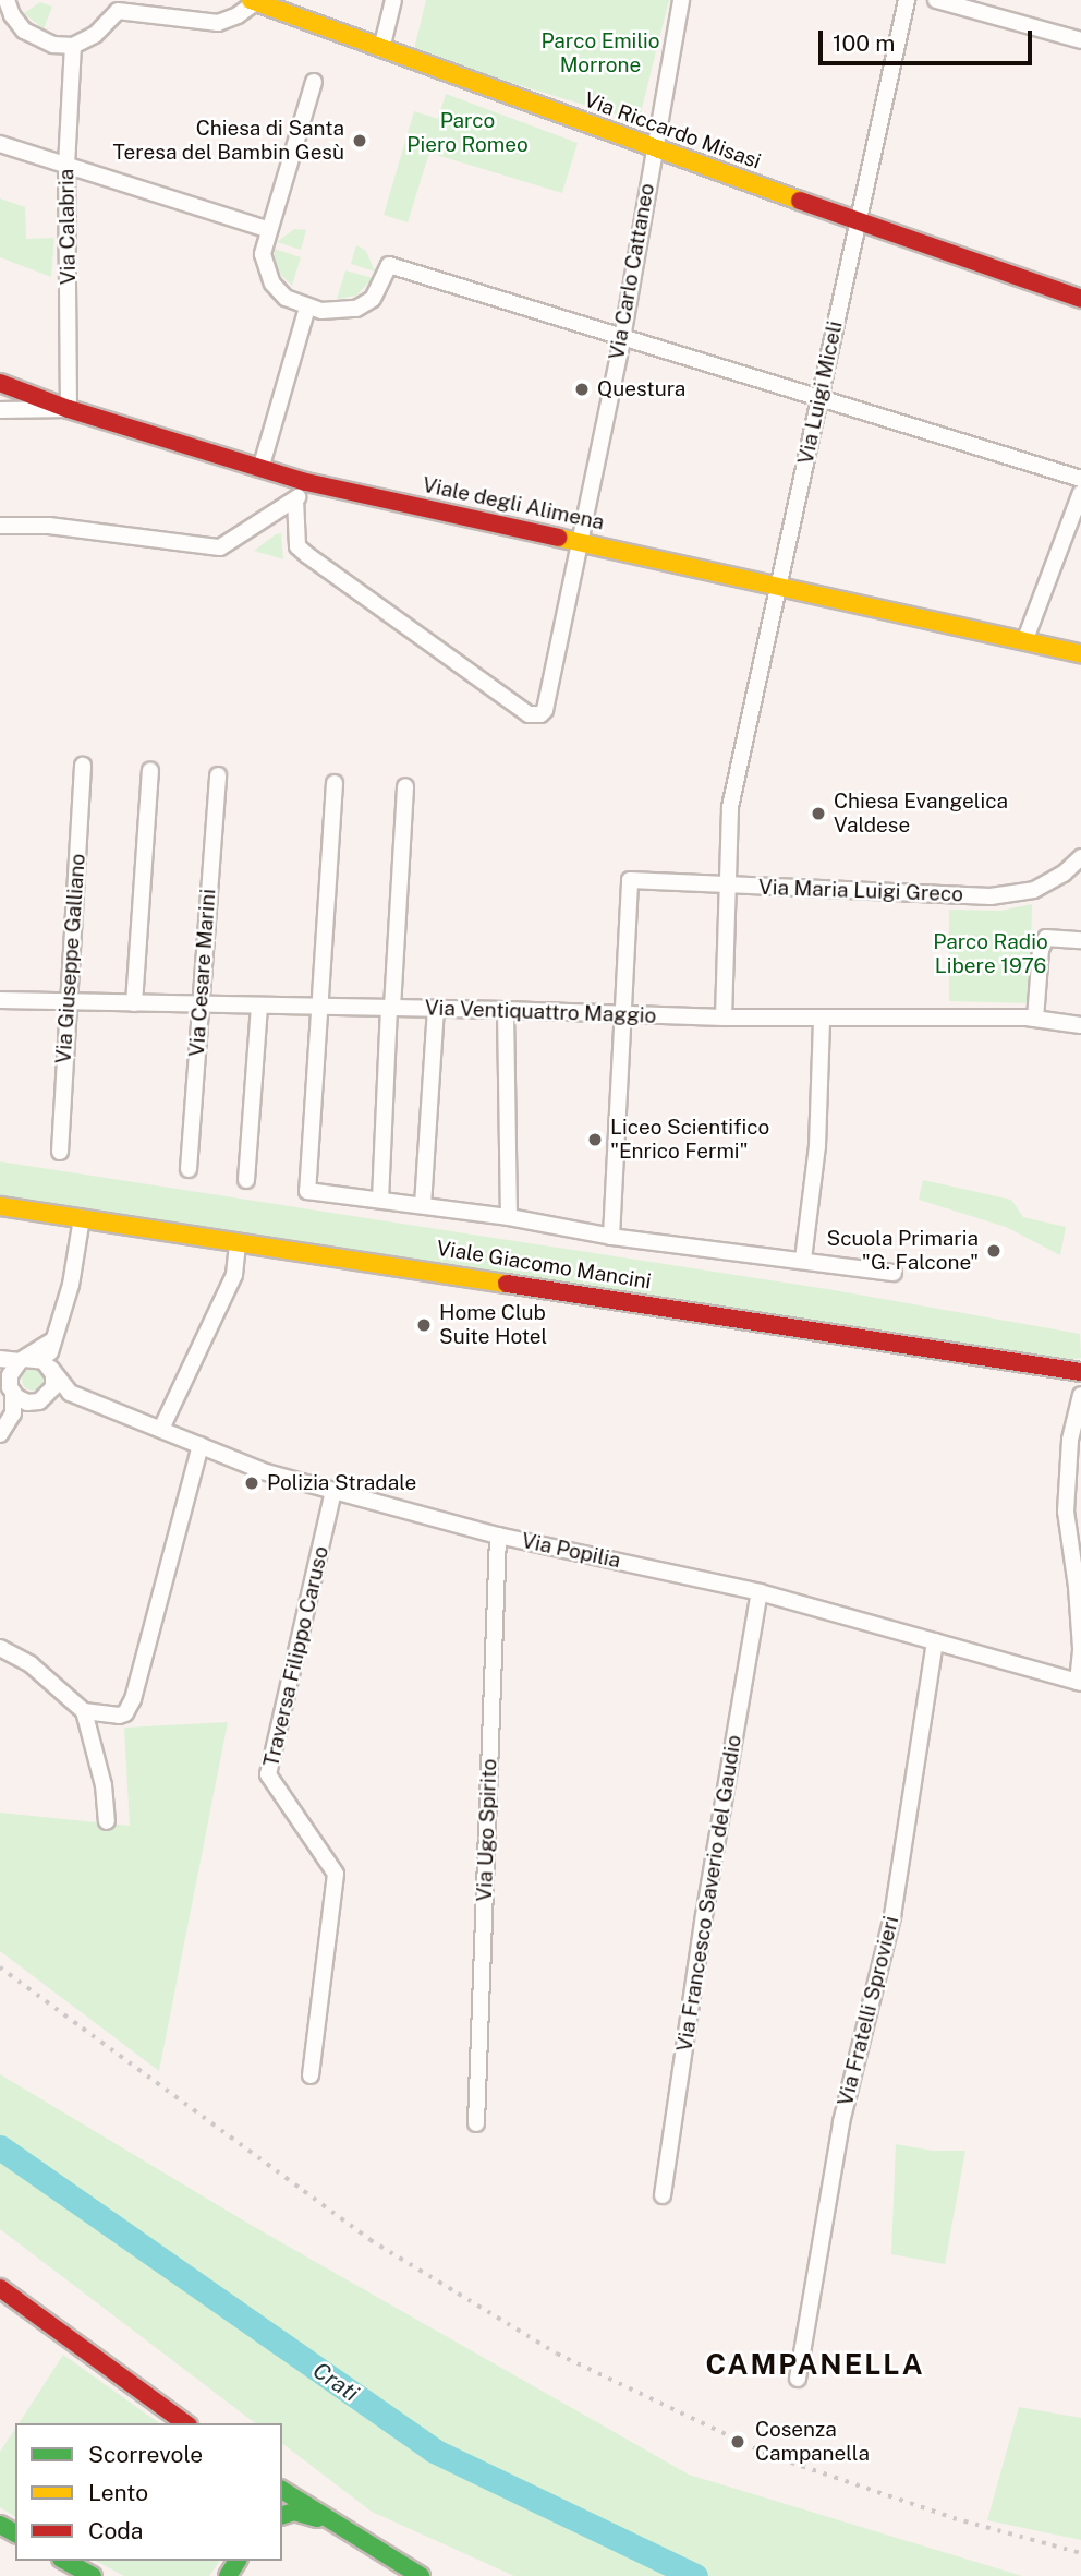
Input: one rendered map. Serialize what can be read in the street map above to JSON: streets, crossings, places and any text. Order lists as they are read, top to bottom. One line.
{"streets":{"street":["Via Riccardo Misasi","Via Calabria","Via Carlo Cattaneo","Via Luigi Miceli","Viale degli Alimena","Via Maria Luigi Greco","Via Giuseppe Galliano","Via Cesare Marini","Via Ventiquattro Maggio","Viale Giacomo Mancini","Via Popilia","Traversa Filippo Caruso","Via Ugo Spirito","Via Francesco Saverio del Gaudio","Via Fratelli Sprovieri"]},"crossings":[["Via Riccardo Misasi","Via Carlo Cattaneo"],["Via Riccardo Misasi","Via Luigi Miceli"],["Via Calabria","Viale degli Alimena"],["Via Carlo Cattaneo","Viale degli Alimena"],["Via Luigi Miceli","Viale degli Alimena"],["Via Luigi Miceli","Via Maria Luigi Greco"],["Via Luigi Miceli","Via Ventiquattro Maggio"],["Via Maria Luigi Greco","Via Ventiquattro Maggio"],["Via Giuseppe Galliano","Via Ventiquattro Maggio"],["Via Cesare Marini","Via Ventiquattro Maggio"],["Via Ventiquattro Maggio","Viale Giacomo Mancini"],["Via Popilia","Traversa Filippo Caruso"],["Via Popilia","Via Ugo Spirito"],["Via Popilia","Via Francesco Saverio del Gaudio"],["Via Popilia","Via Fratelli Sprovieri"]],"districts":["CAMPANELLA"],"water":["Crati"],"parks":["Parco Emilio Morrone","Parco Piero Romeo","Parco Radio Libere 1976"],"places":["Chiesa di Santa Teresa del Bambin Gesù","Questura","Chiesa Evangelica Valdese","Liceo Scientifico \"Enrico Fermi\"","Scuola Primaria \"G. Falcone\"","Home Club Suite Hotel","Polizia Stradale","Cosenza Campanella"],"legend":["Scorrevole","Lento","Coda"],"scale_bar":"100 m"}
